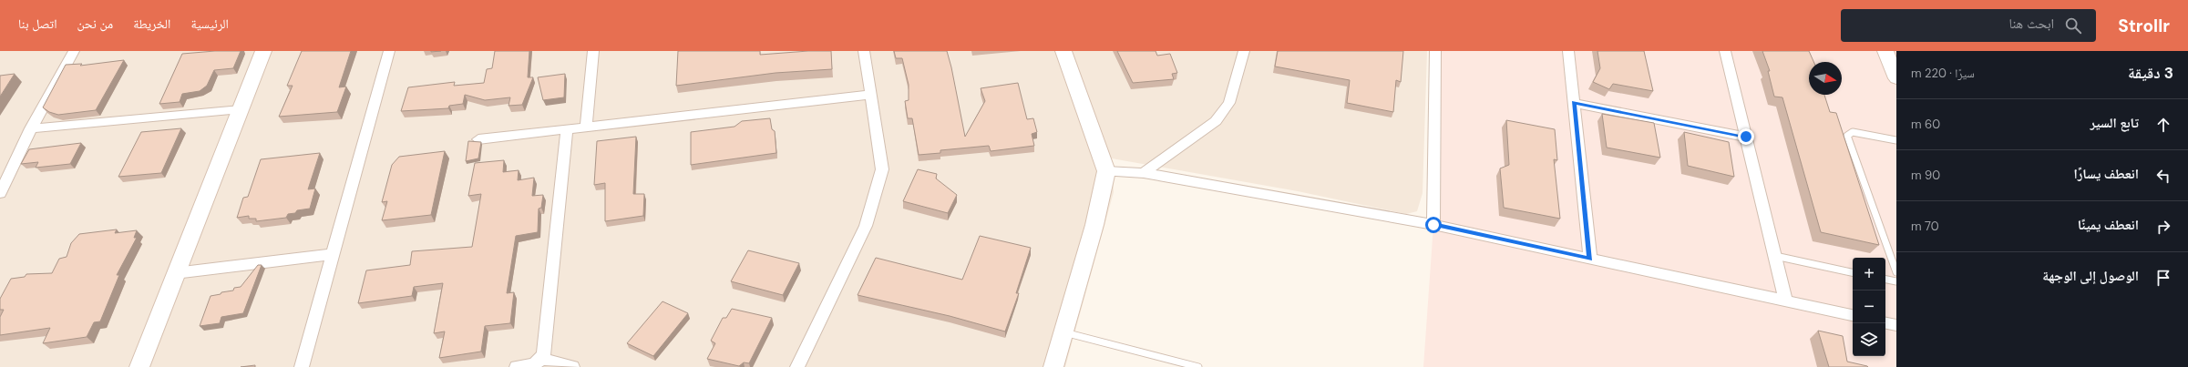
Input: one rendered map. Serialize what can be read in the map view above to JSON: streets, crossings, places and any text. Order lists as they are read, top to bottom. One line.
{"north":"right","page":{"header":"Strollr","search":"ابحث هنا","nav":["الرئيسية","الخريطة","من نحن","اتصل بنا"],"heading":["3 دقيقة","سيرًا · 220 m"],"list":[["تابع السير","60 m"],["انعطف يسارًا","90 m"],["انعطف يمينًا","70 m"],"الوصول إلى الوجهة"],"map_buttons":["+","−"]}}
